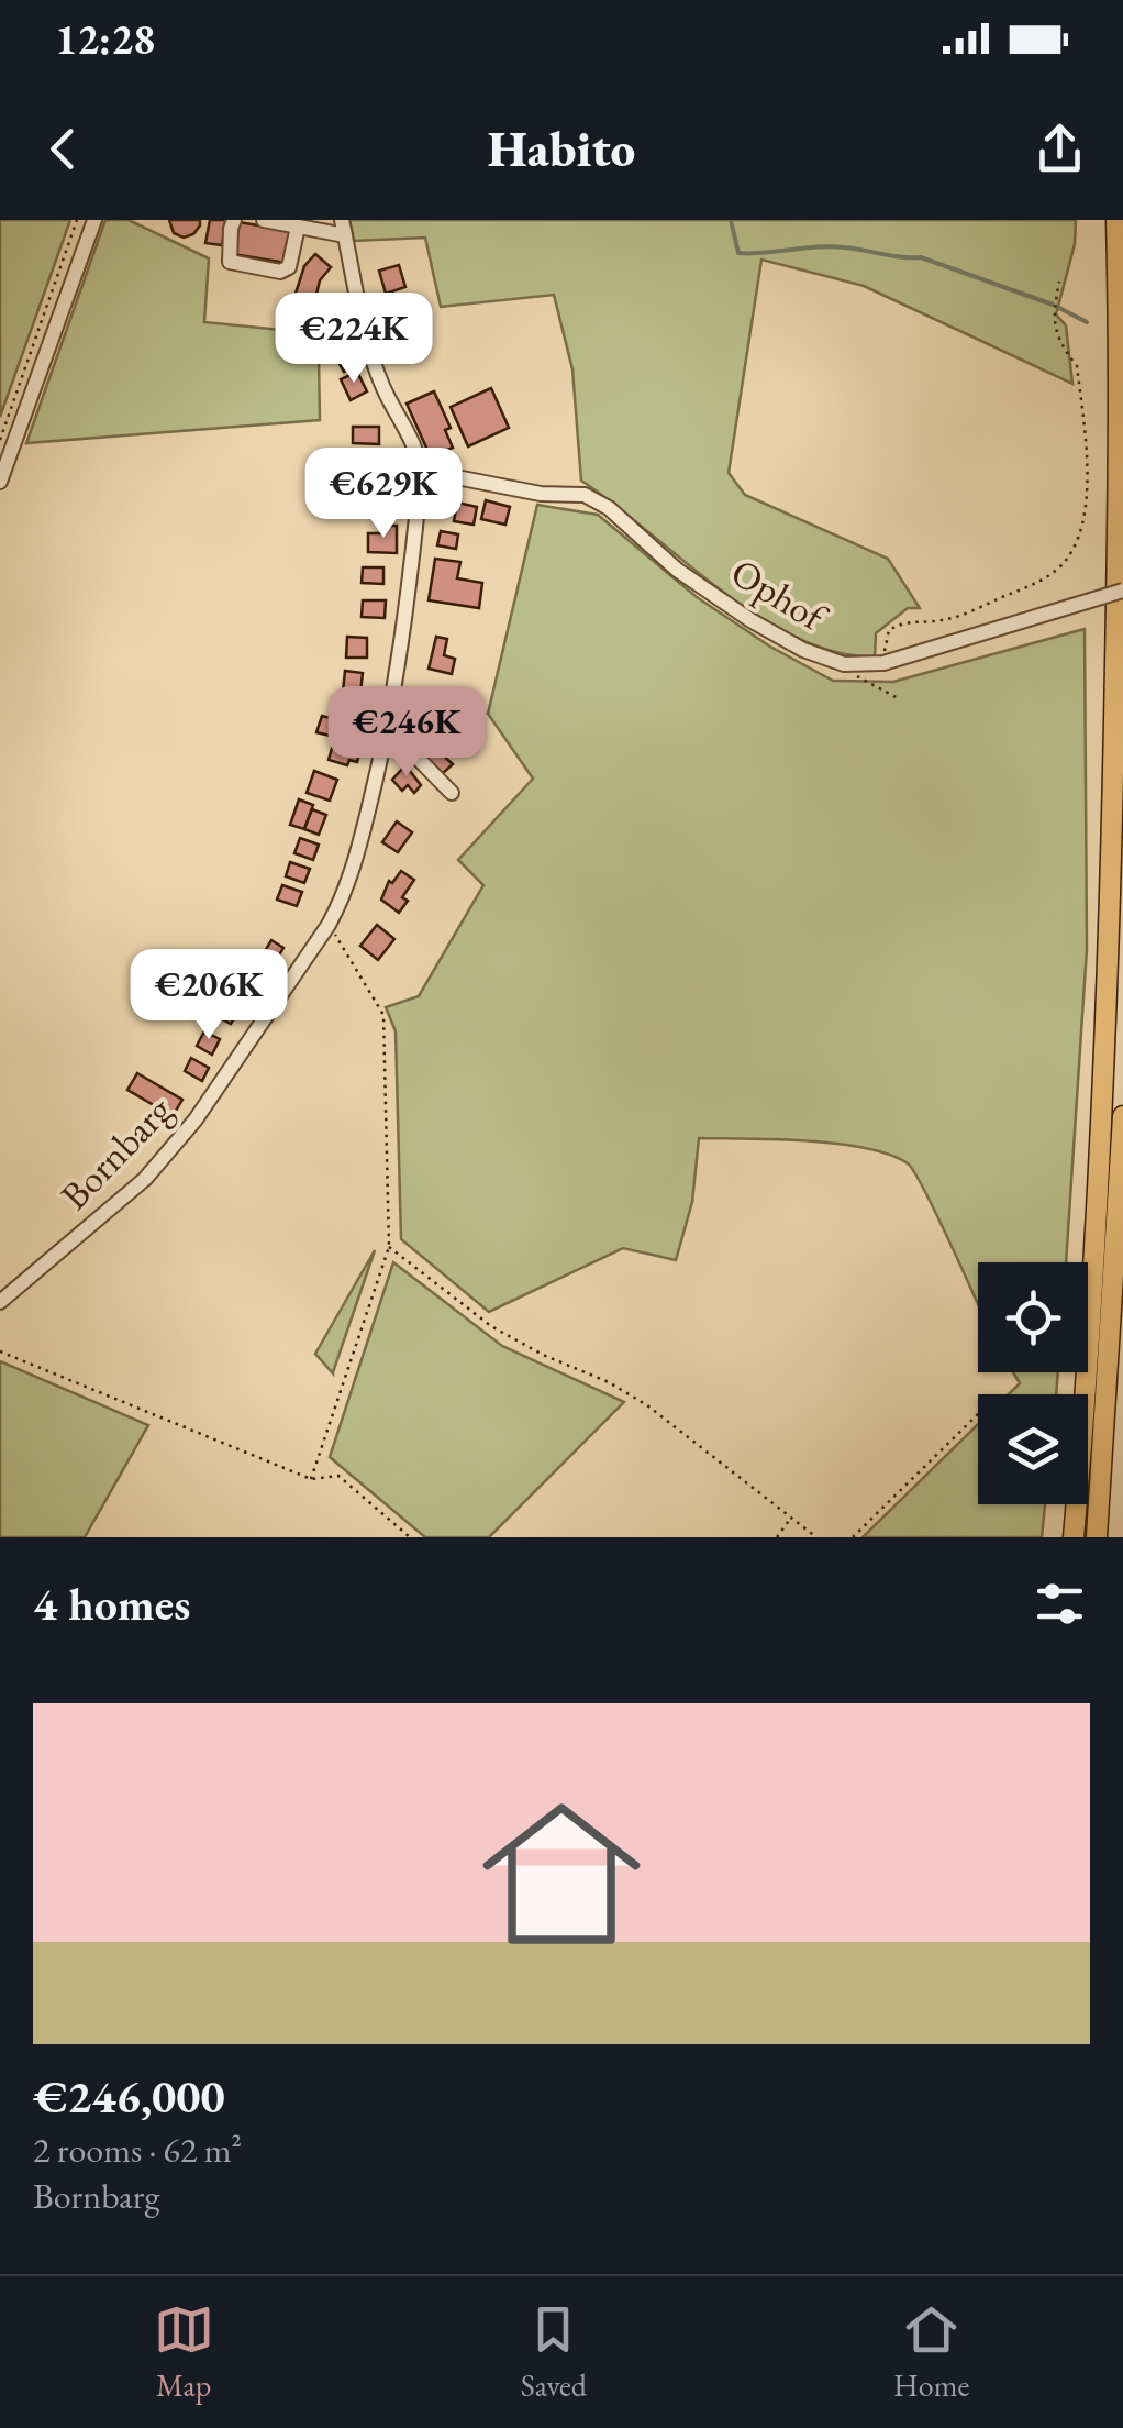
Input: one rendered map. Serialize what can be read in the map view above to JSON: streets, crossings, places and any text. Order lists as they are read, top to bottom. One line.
{"streets":{"street":["Ophof","Bornbarg"]},"crossings":[["Ophof","Bornbarg"]],"page":{"status":"12:28","header":"Habito","price":["€224K","€629K","€246K","€206K"],"heading":"4 homes","list":[{"name":"€246,000","note":"2 rooms · 62 m² · Bornbarg"}],"tabs":["Map","Saved","Home"]}}
